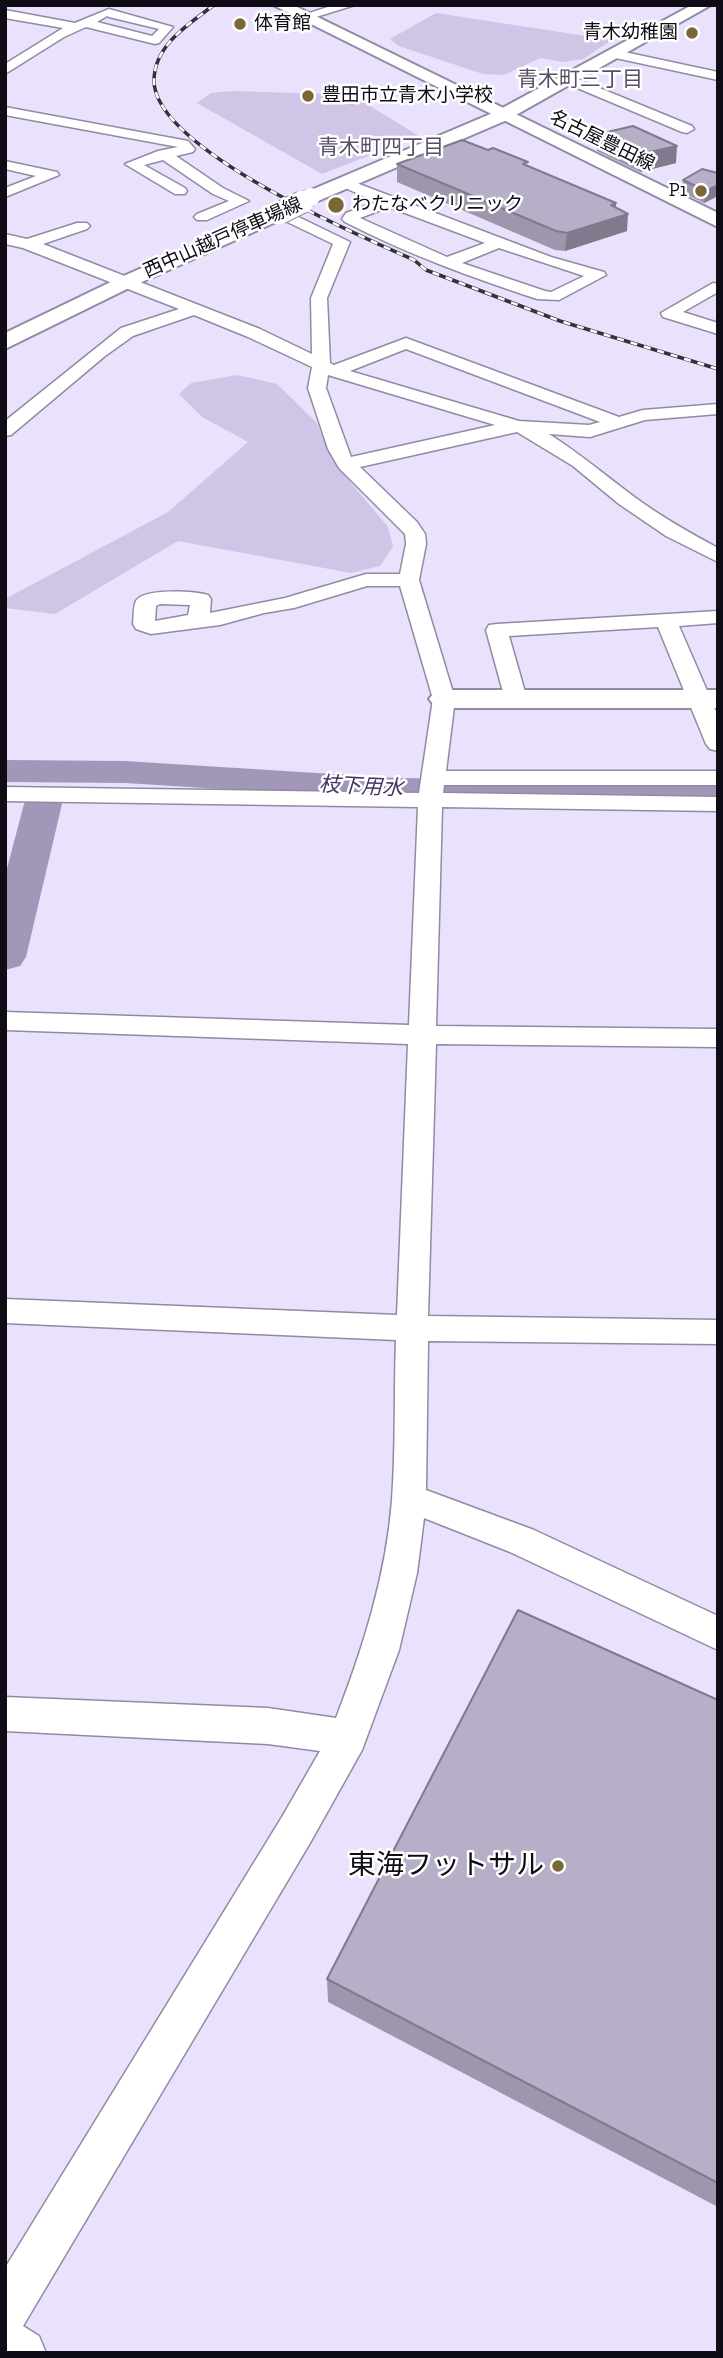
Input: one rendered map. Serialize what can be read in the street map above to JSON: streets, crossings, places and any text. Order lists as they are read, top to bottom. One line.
{"streets":{"main road":["名古屋豊田線","西中山越戸停車場線"]},"crossings":[["名古屋豊田線","西中山越戸停車場線"]],"districts":["青木町三丁目","青木町四丁目"],"water":["枝下用水"],"places":["体育館","青木幼稚園","豊田市立青木小学校","P1","わたなべクリニック","東海フットサル"]}
